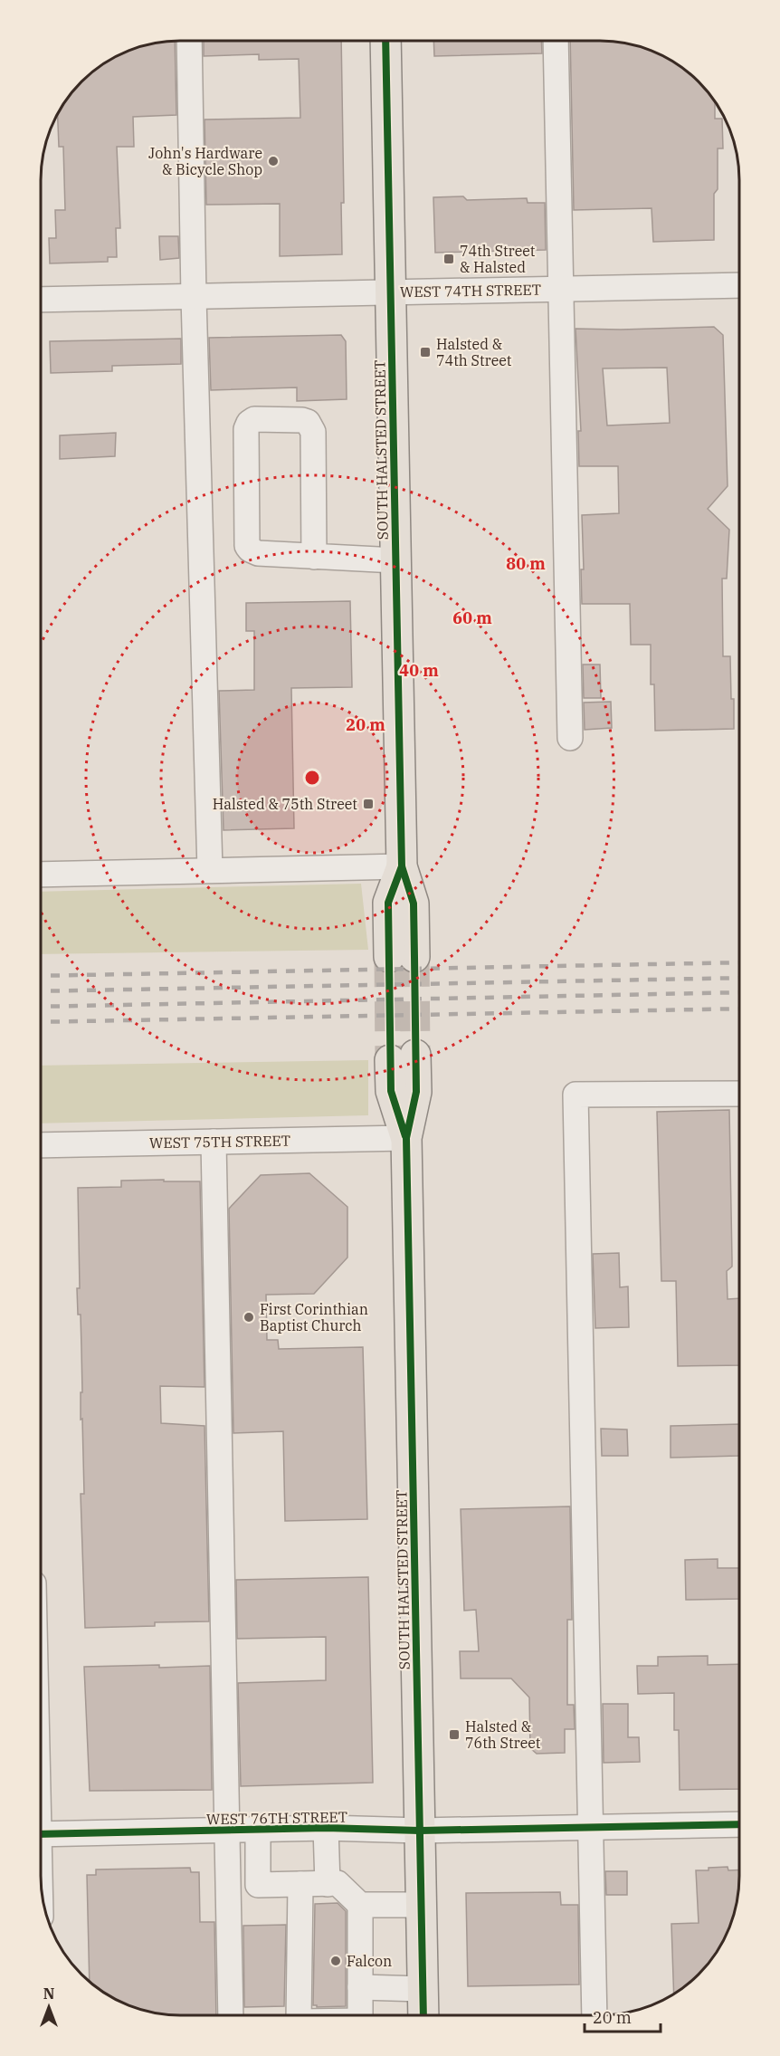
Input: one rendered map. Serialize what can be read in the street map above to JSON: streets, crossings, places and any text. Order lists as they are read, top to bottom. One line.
{"streets":{"main road":["SOUTH HALSTED STREET"],"street":["WEST 74TH STREET","WEST 75TH STREET","WEST 76TH STREET"]},"crossings":[["WEST 74TH STREET","SOUTH HALSTED STREET"],["SOUTH HALSTED STREET","WEST 75TH STREET"],["SOUTH HALSTED STREET","WEST 76TH STREET"]],"places":{"other":["John's Hardware & Bicycle Shop","First Corinthian Baptist Church","Falcon"],"transit":["74th Street & Halsted","Halsted & 74th Street","Halsted & 75th Street","Halsted & 76th Street"]},"scale_bar":"20 m","north":"top","rings":["80 m","60 m","40 m","20 m"]}
